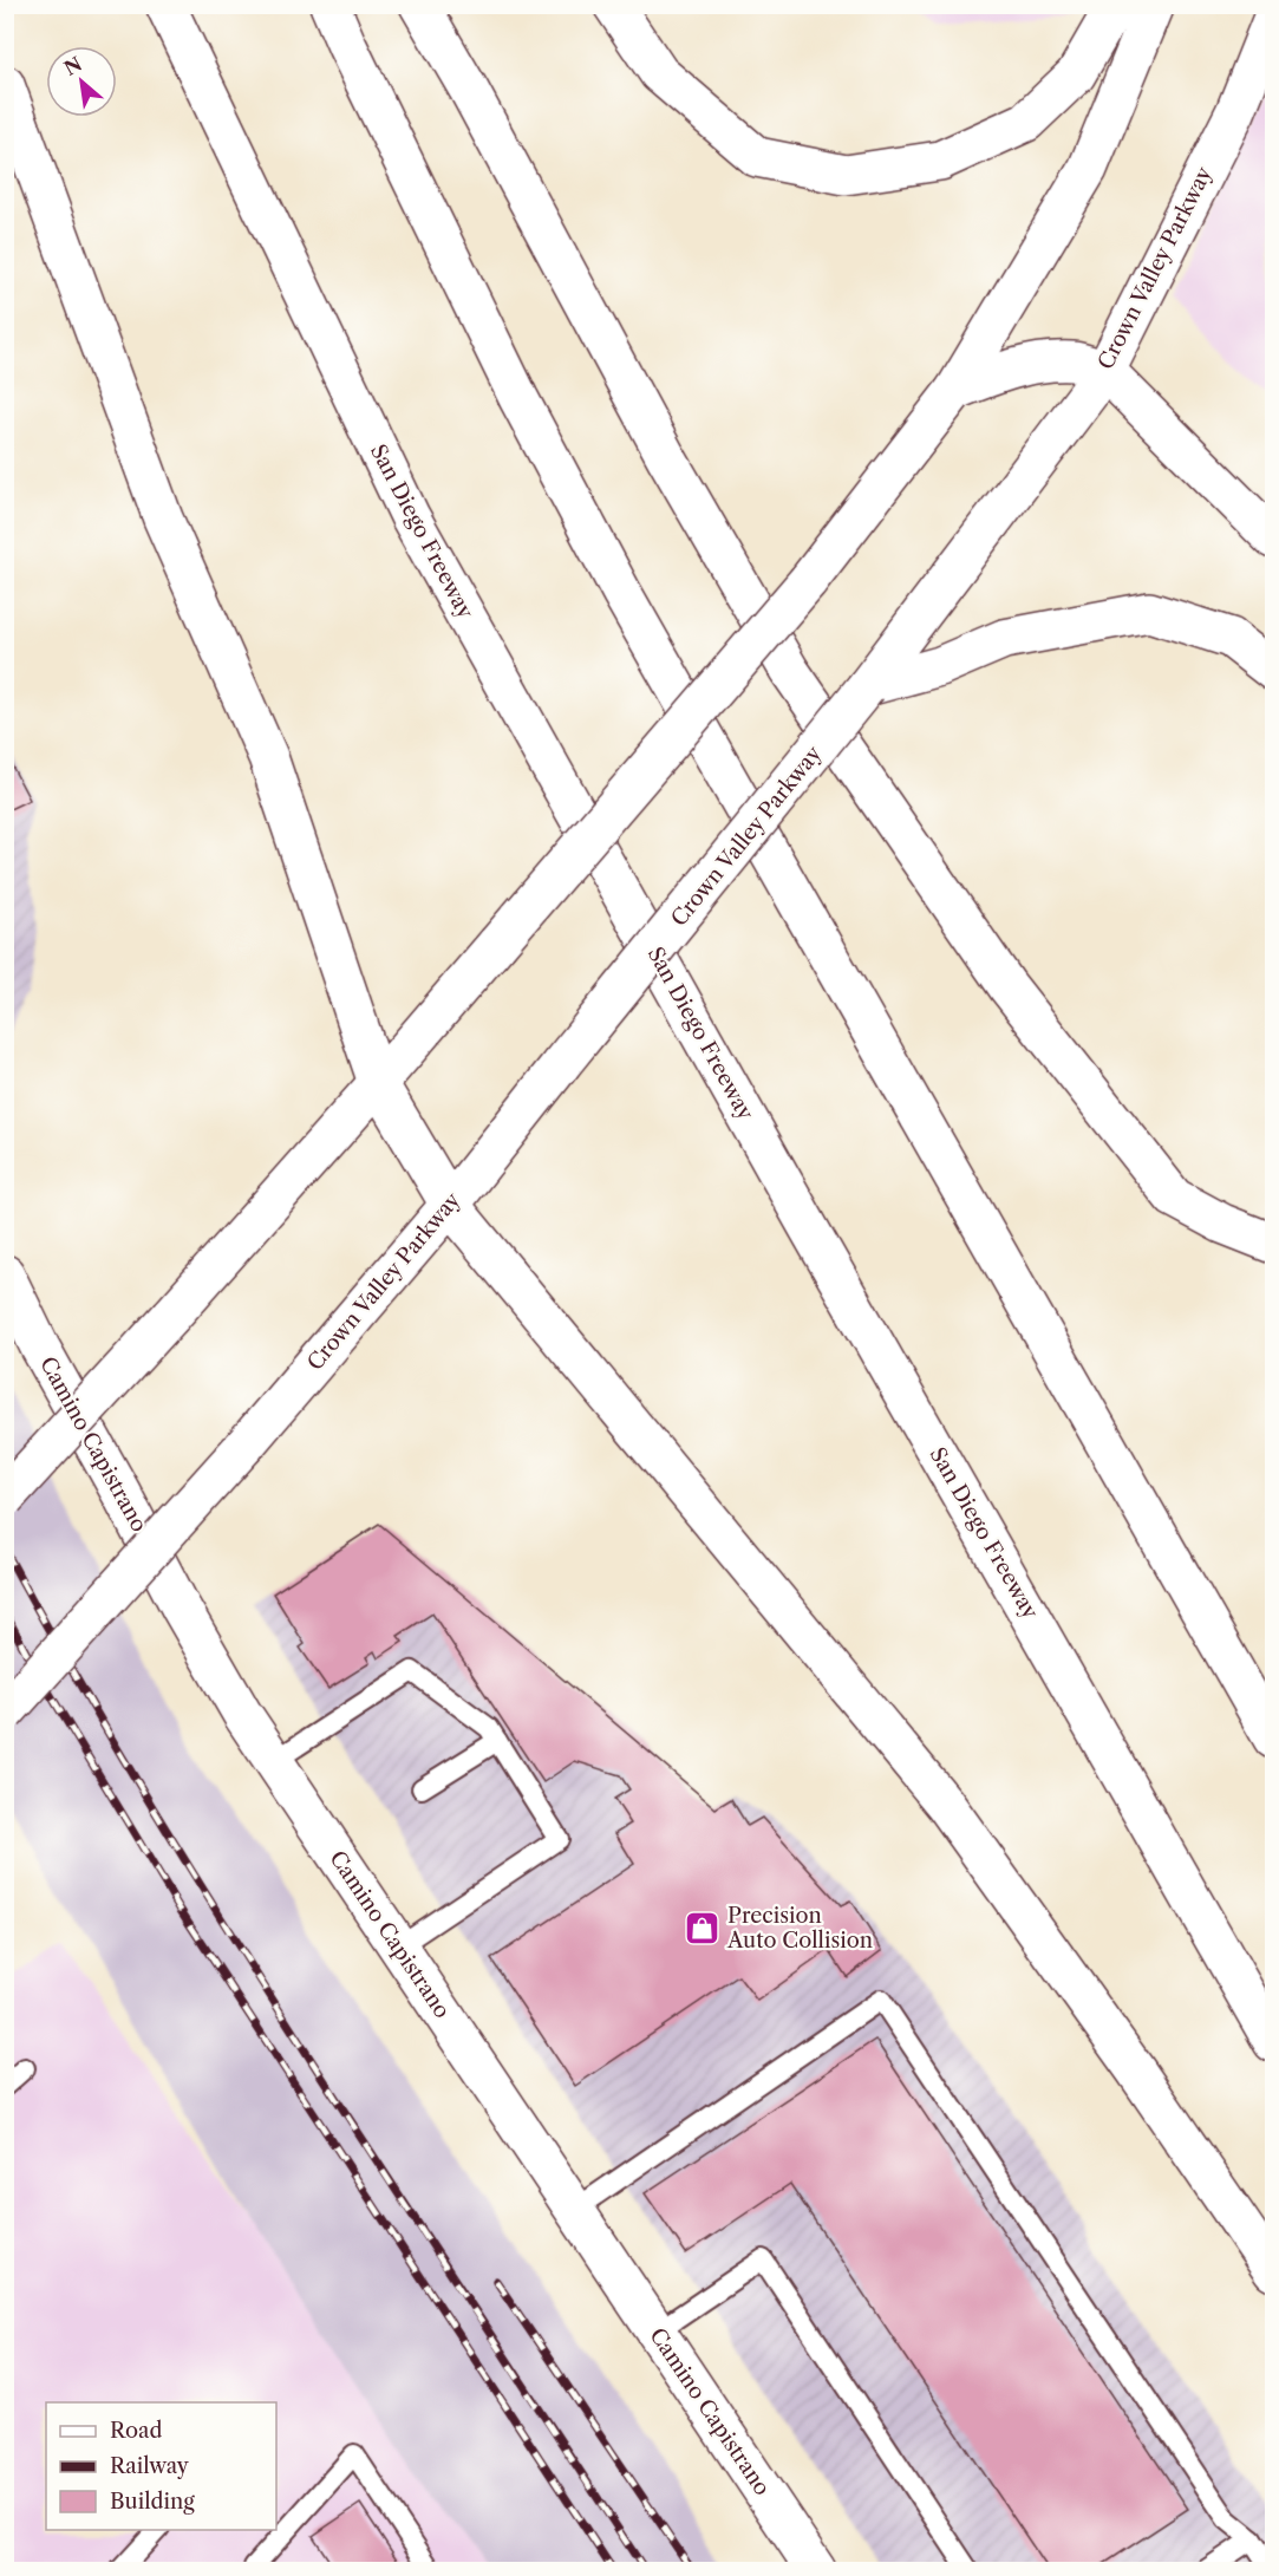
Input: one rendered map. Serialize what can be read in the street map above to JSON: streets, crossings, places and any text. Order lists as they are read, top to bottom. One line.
{"streets":{"main road":["Crown Valley Parkway","San Diego Freeway","Camino Capistrano"]},"places":{"shop":["Precision Auto Collision"]},"legend":["Road","Railway","Building"],"north":"top left"}
